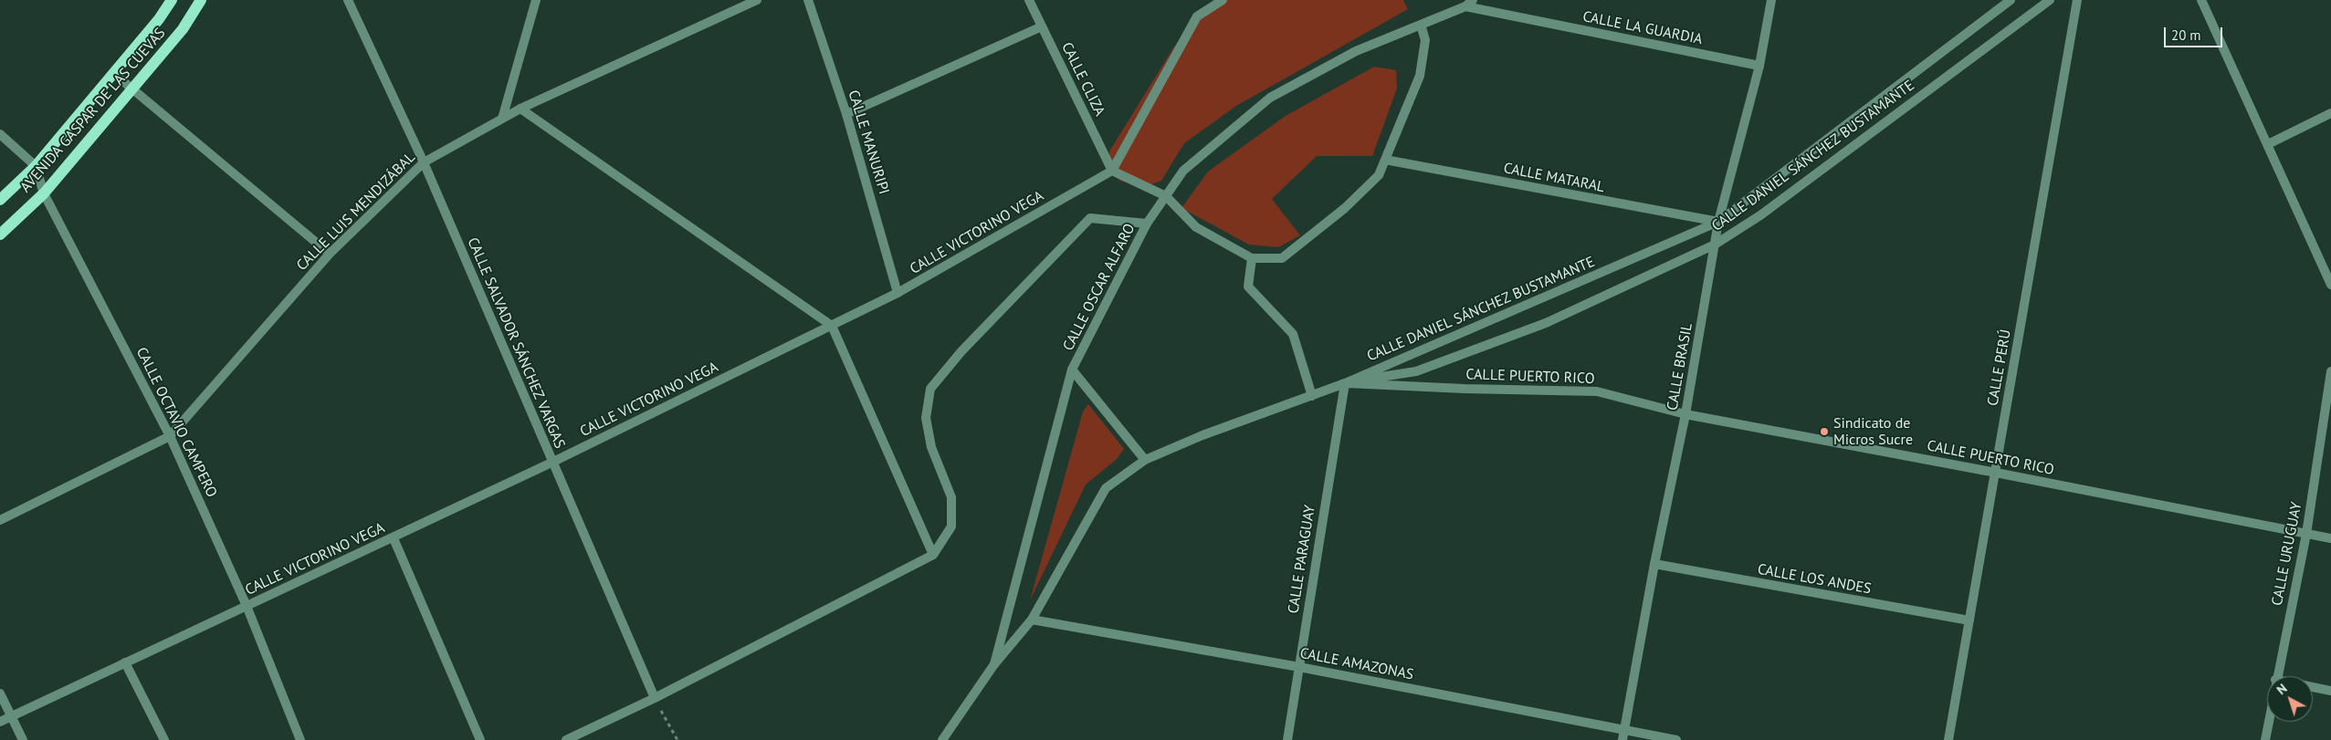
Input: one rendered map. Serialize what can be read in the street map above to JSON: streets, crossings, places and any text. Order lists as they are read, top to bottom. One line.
{"streets":{"main road":["AVENIDA GASPAR DE LAS CUEVAS"],"street":["CALLE LA GUARDIA","CALLE CLIZA","CALLE MANURIPI","CALLE DANIEL SÁNCHEZ BUSTAMANTE","CALLE MATARAL","CALLE LUIS MENDIZÁBAL","CALLE VICTORINO VEGA","CALLE OSCAR ALFARO","CALLE SALVADOR SÁNCHEZ VARGAS","CALLE BRASIL","CALLE PERÚ","CALLE PUERTO RICO","CALLE OCTAVIO CAMPERO","CALLE URUGUAY","CALLE PARAGUAY","CALLE LOS ANDES","CALLE AMAZONAS"]},"crossings":[["CALLE LA GUARDIA","CALLE OSCAR ALFARO"],["CALLE LA GUARDIA","CALLE BRASIL"],["CALLE CLIZA","CALLE VICTORINO VEGA"],["AVENIDA GASPAR DE LAS CUEVAS","CALLE OCTAVIO CAMPERO"],["CALLE MANURIPI","CALLE VICTORINO VEGA"],["CALLE DANIEL SÁNCHEZ BUSTAMANTE","CALLE MATARAL"],["CALLE DANIEL SÁNCHEZ BUSTAMANTE","CALLE OSCAR ALFARO"],["CALLE DANIEL SÁNCHEZ BUSTAMANTE","CALLE BRASIL"],["CALLE DANIEL SÁNCHEZ BUSTAMANTE","CALLE PUERTO RICO"],["CALLE DANIEL SÁNCHEZ BUSTAMANTE","CALLE PARAGUAY"],["CALLE DANIEL SÁNCHEZ BUSTAMANTE","CALLE AMAZONAS"],["CALLE MATARAL","CALLE BRASIL"],["CALLE LUIS MENDIZÁBAL","CALLE SALVADOR SÁNCHEZ VARGAS"],["CALLE LUIS MENDIZÁBAL","CALLE OCTAVIO CAMPERO"],["CALLE VICTORINO VEGA","CALLE SALVADOR SÁNCHEZ VARGAS"],["CALLE VICTORINO VEGA","CALLE OCTAVIO CAMPERO"],["CALLE BRASIL","CALLE PUERTO RICO"],["CALLE BRASIL","CALLE LOS ANDES"],["CALLE BRASIL","CALLE AMAZONAS"],["CALLE PERÚ","CALLE PUERTO RICO"],["CALLE PERÚ","CALLE LOS ANDES"],["CALLE PUERTO RICO","CALLE URUGUAY"],["CALLE PUERTO RICO","CALLE PARAGUAY"],["CALLE PARAGUAY","CALLE AMAZONAS"]],"places":["Sindicato de Micros Sucre"],"scale_bar":"20 m","north":"top left"}
